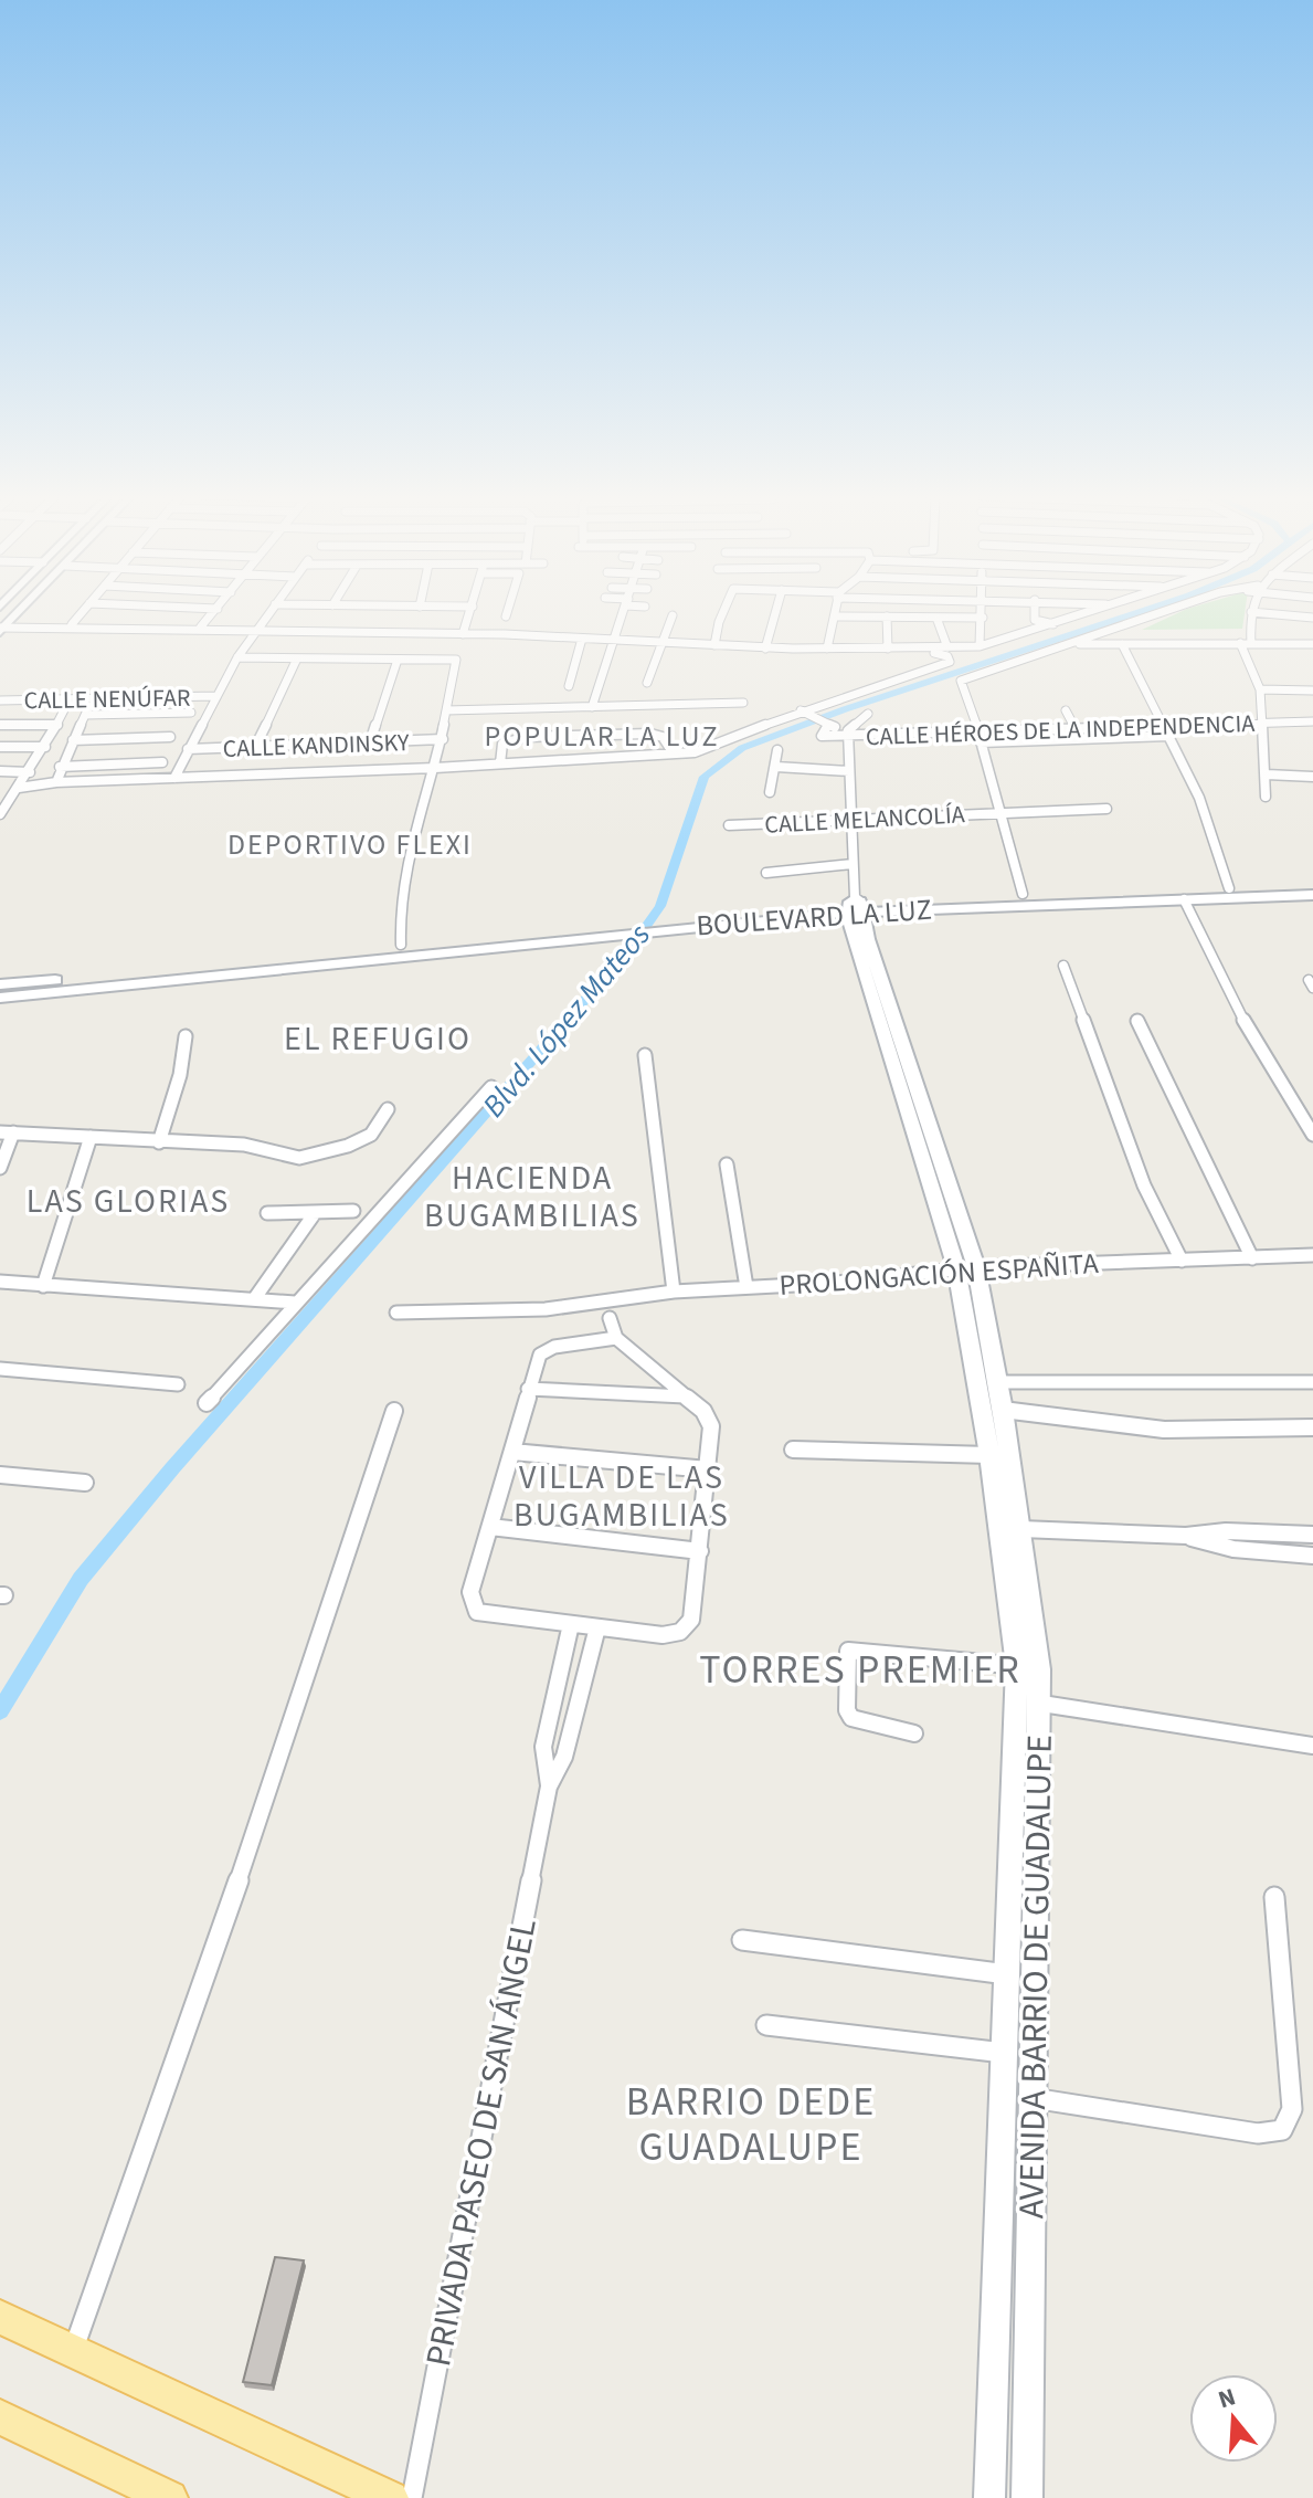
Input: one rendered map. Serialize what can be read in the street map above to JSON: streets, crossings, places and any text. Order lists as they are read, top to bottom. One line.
{"streets":{"main road":["BOULEVARD LA LUZ","AVENIDA BARRIO DE GUADALUPE"],"street":["CALLE NENÚFAR","CALLE HÉROES DE LA INDEPENDENCIA","CALLE KANDINSKY","CALLE MELANCOLÍA","PROLONGACIÓN ESPAÑITA","PRIVADA PASEO DE SAN ÁNGEL"]},"crossings":[["CALLE HÉROES DE LA INDEPENDENCIA","AVENIDA BARRIO DE GUADALUPE"],["CALLE MELANCOLÍA","AVENIDA BARRIO DE GUADALUPE"],["BOULEVARD LA LUZ","AVENIDA BARRIO DE GUADALUPE"],["PROLONGACIÓN ESPAÑITA","AVENIDA BARRIO DE GUADALUPE"]],"districts":["POPULAR LA LUZ","DEPORTIVO FLEXI","EL REFUGIO","HACIENDA BUGAMBILIAS","LAS GLORIAS","VILLA DE LAS BUGAMBILIAS","TORRES PREMIER","BARRIO DEDE GUADALUPE"],"water":["Blvd. López Mateos"],"north":"top"}
